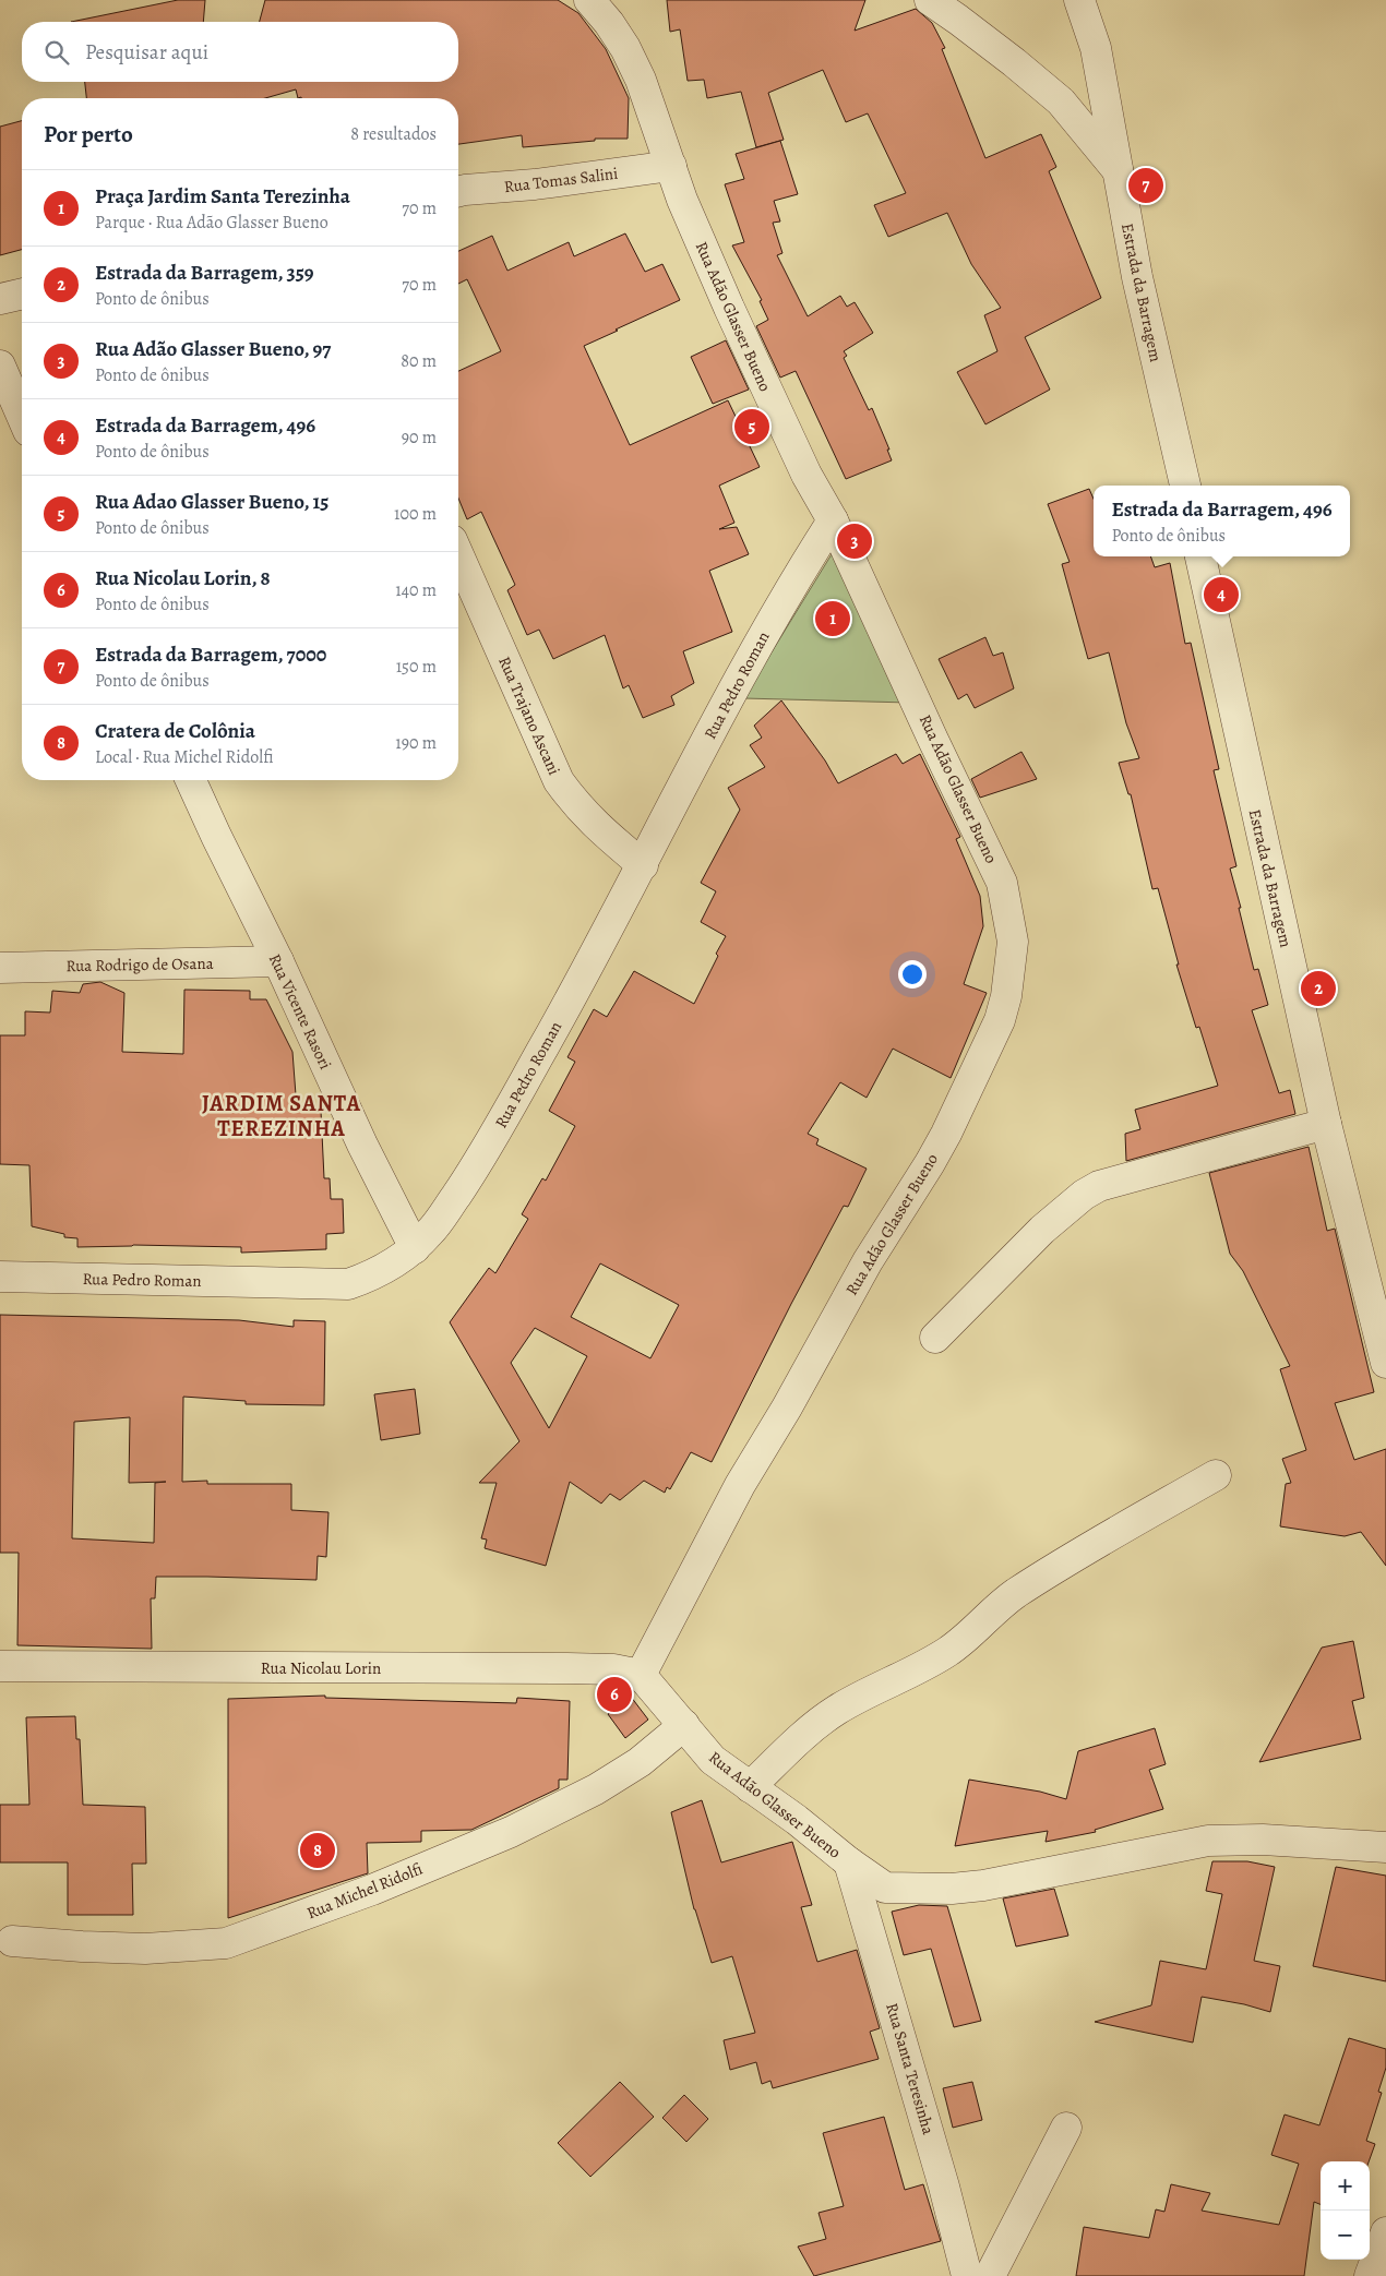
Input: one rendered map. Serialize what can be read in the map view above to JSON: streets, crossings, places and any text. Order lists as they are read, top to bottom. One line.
{"streets":{"street":["Rua Tomas Salini","Estrada da Barragem","Rua Adão Glasser Bueno","Rua Pedro Roman","Rua Trajano Ascani","Rua Rodrigo de Osana","Rua Vicente Rasori","Rua Nicolau Lorin","Rua Michel Ridolfi","Rua Santa Teresinha"]},"crossings":[["Rua Tomas Salini","Rua Adão Glasser Bueno"],["Rua Adão Glasser Bueno","Rua Pedro Roman"],["Rua Adão Glasser Bueno","Rua Nicolau Lorin"],["Rua Adão Glasser Bueno","Rua Michel Ridolfi"],["Rua Adão Glasser Bueno","Rua Santa Teresinha"],["Rua Pedro Roman","Rua Trajano Ascani"],["Rua Pedro Roman","Rua Vicente Rasori"],["Rua Rodrigo de Osana","Rua Vicente Rasori"]],"districts":["JARDIM SANTA TEREZINHA"],"page":{"search":"Pesquisar aqui","heading":["Por perto","8 resultados"],"pins":["7","5","3","4","1","2","6","8"],"list":[{"mark":"1","name":"Praça Jardim Santa Terezinha","note":"Parque · Rua Adão Glasser Bueno","value":"70 m"},{"mark":"2","name":"Estrada da Barragem, 359","note":"Ponto de ônibus","value":"70 m"},{"mark":"3","name":"Rua Adão Glasser Bueno, 97","note":"Ponto de ônibus","value":"80 m"},{"mark":"4","name":"Estrada da Barragem, 496","note":"Ponto de ônibus","value":"90 m"},{"mark":"5","name":"Rua Adao Glasser Bueno, 15","note":"Ponto de ônibus","value":"100 m"},{"mark":"6","name":"Rua Nicolau Lorin, 8","note":"Ponto de ônibus","value":"140 m"},{"mark":"7","name":"Estrada da Barragem, 7000","note":"Ponto de ônibus","value":"150 m"},{"mark":"8","name":"Cratera de Colônia","note":"Local · Rua Michel Ridolfi","value":"190 m"}],"popup":["Estrada da Barragem, 496","Ponto de ônibus"],"map_buttons":["+","−"]}}
